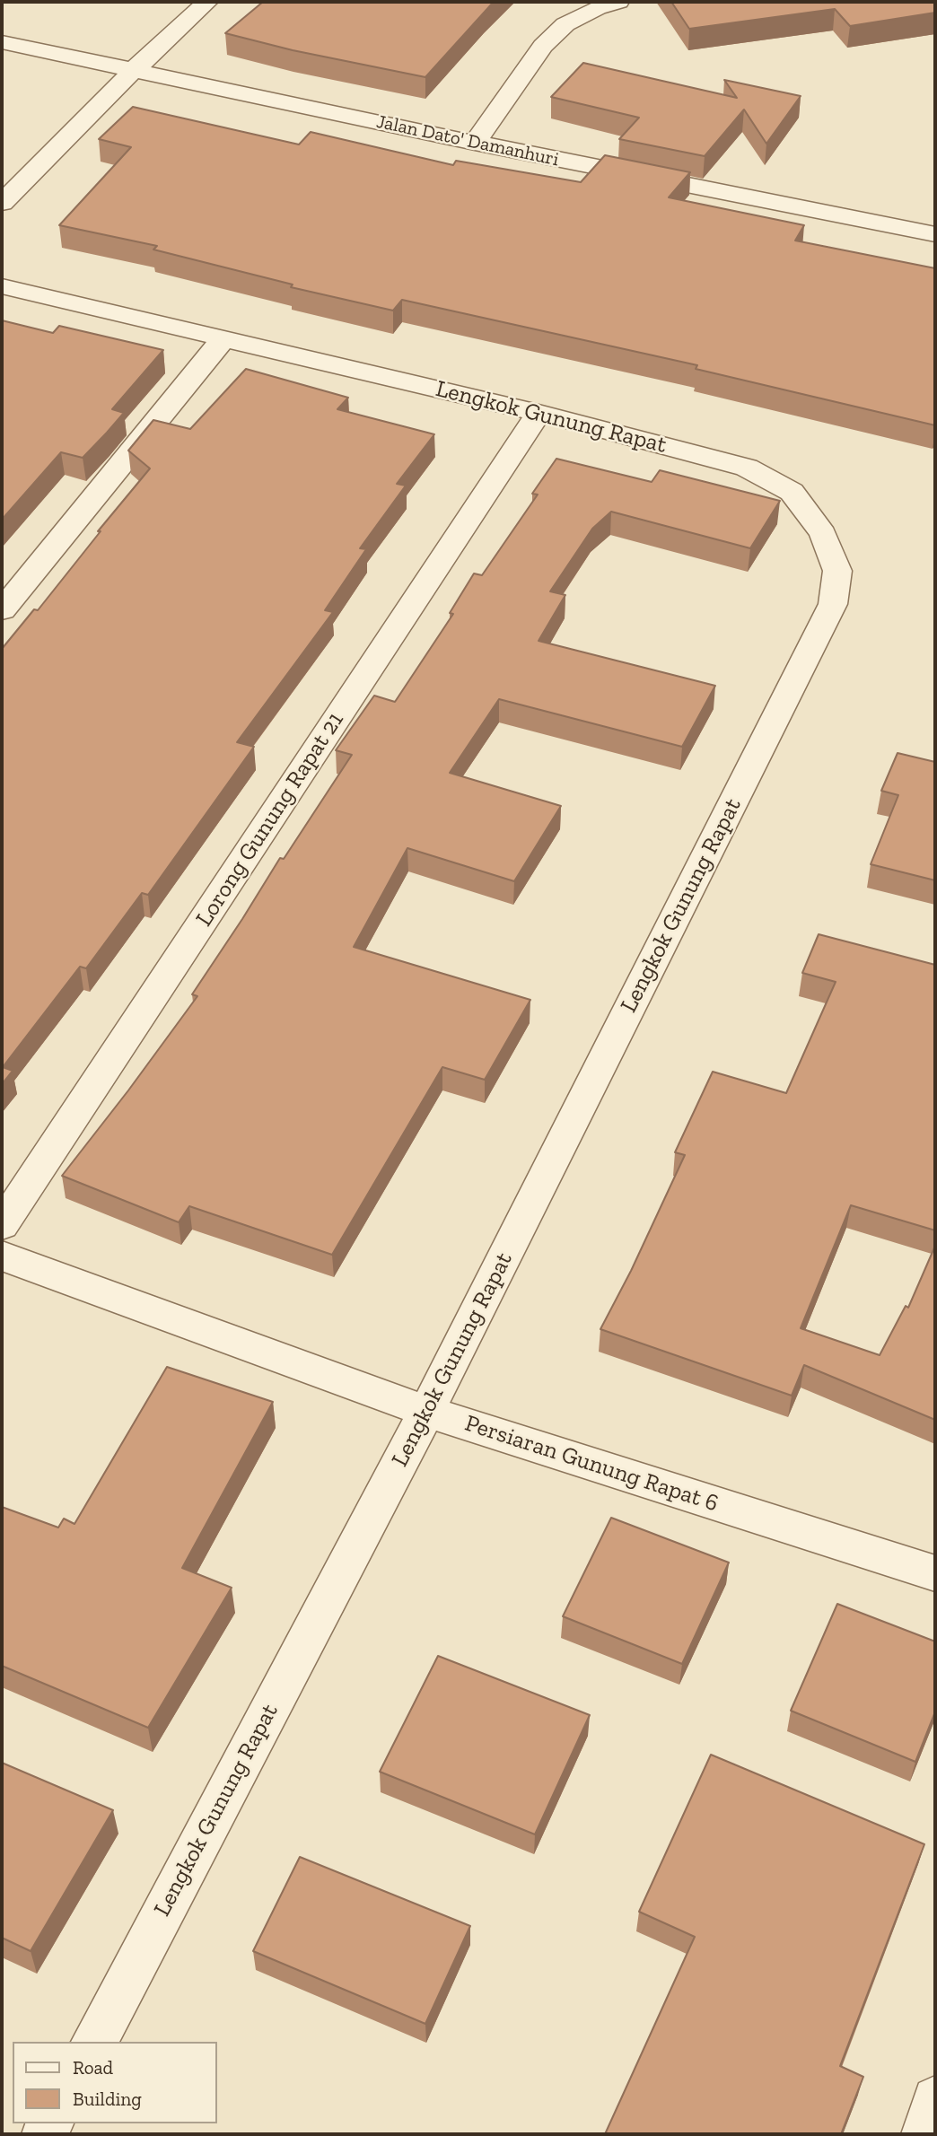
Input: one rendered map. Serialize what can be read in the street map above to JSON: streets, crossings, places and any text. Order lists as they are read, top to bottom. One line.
{"streets":{"street":["Jalan Dato' Damanhuri","Lengkok Gunung Rapat","Lorong Gunung Rapat 21","Persiaran Gunung Rapat 6"]},"crossings":[["Lengkok Gunung Rapat","Lorong Gunung Rapat 21"],["Lengkok Gunung Rapat","Persiaran Gunung Rapat 6"]],"legend":["Road","Building"]}
